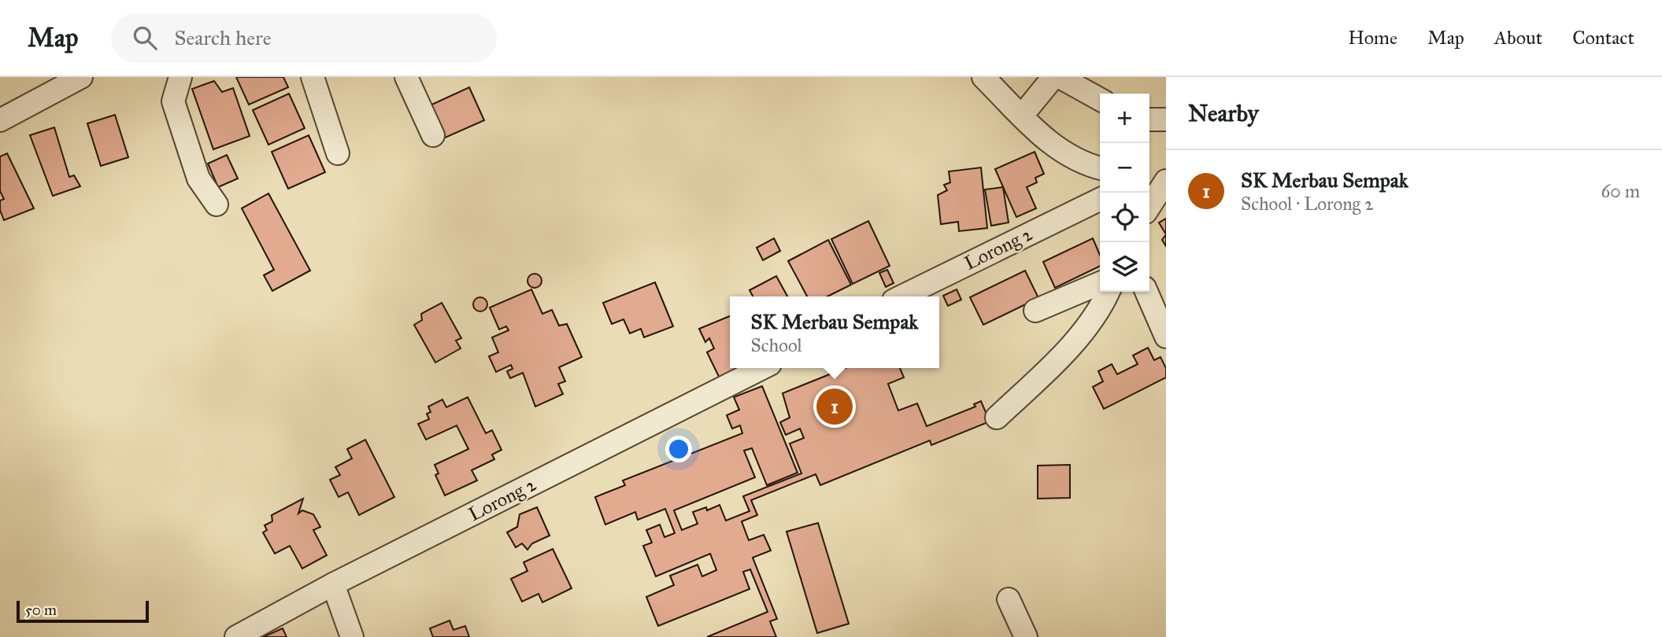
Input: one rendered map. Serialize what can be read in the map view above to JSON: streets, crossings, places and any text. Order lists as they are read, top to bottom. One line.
{"streets":{"street":["Lorong 2"]},"scale_bar":"50 m","page":{"header":"Map","search":"Search here","nav":["Home","Map","About","Contact"],"heading":"Nearby","map_buttons":["+","−"],"list":[{"mark":"1","name":"SK Merbau Sempak","note":"School · Lorong 2","value":"60 m"}],"popup":["SK Merbau Sempak","School"],"pins":"1","scale":"50 m"}}
